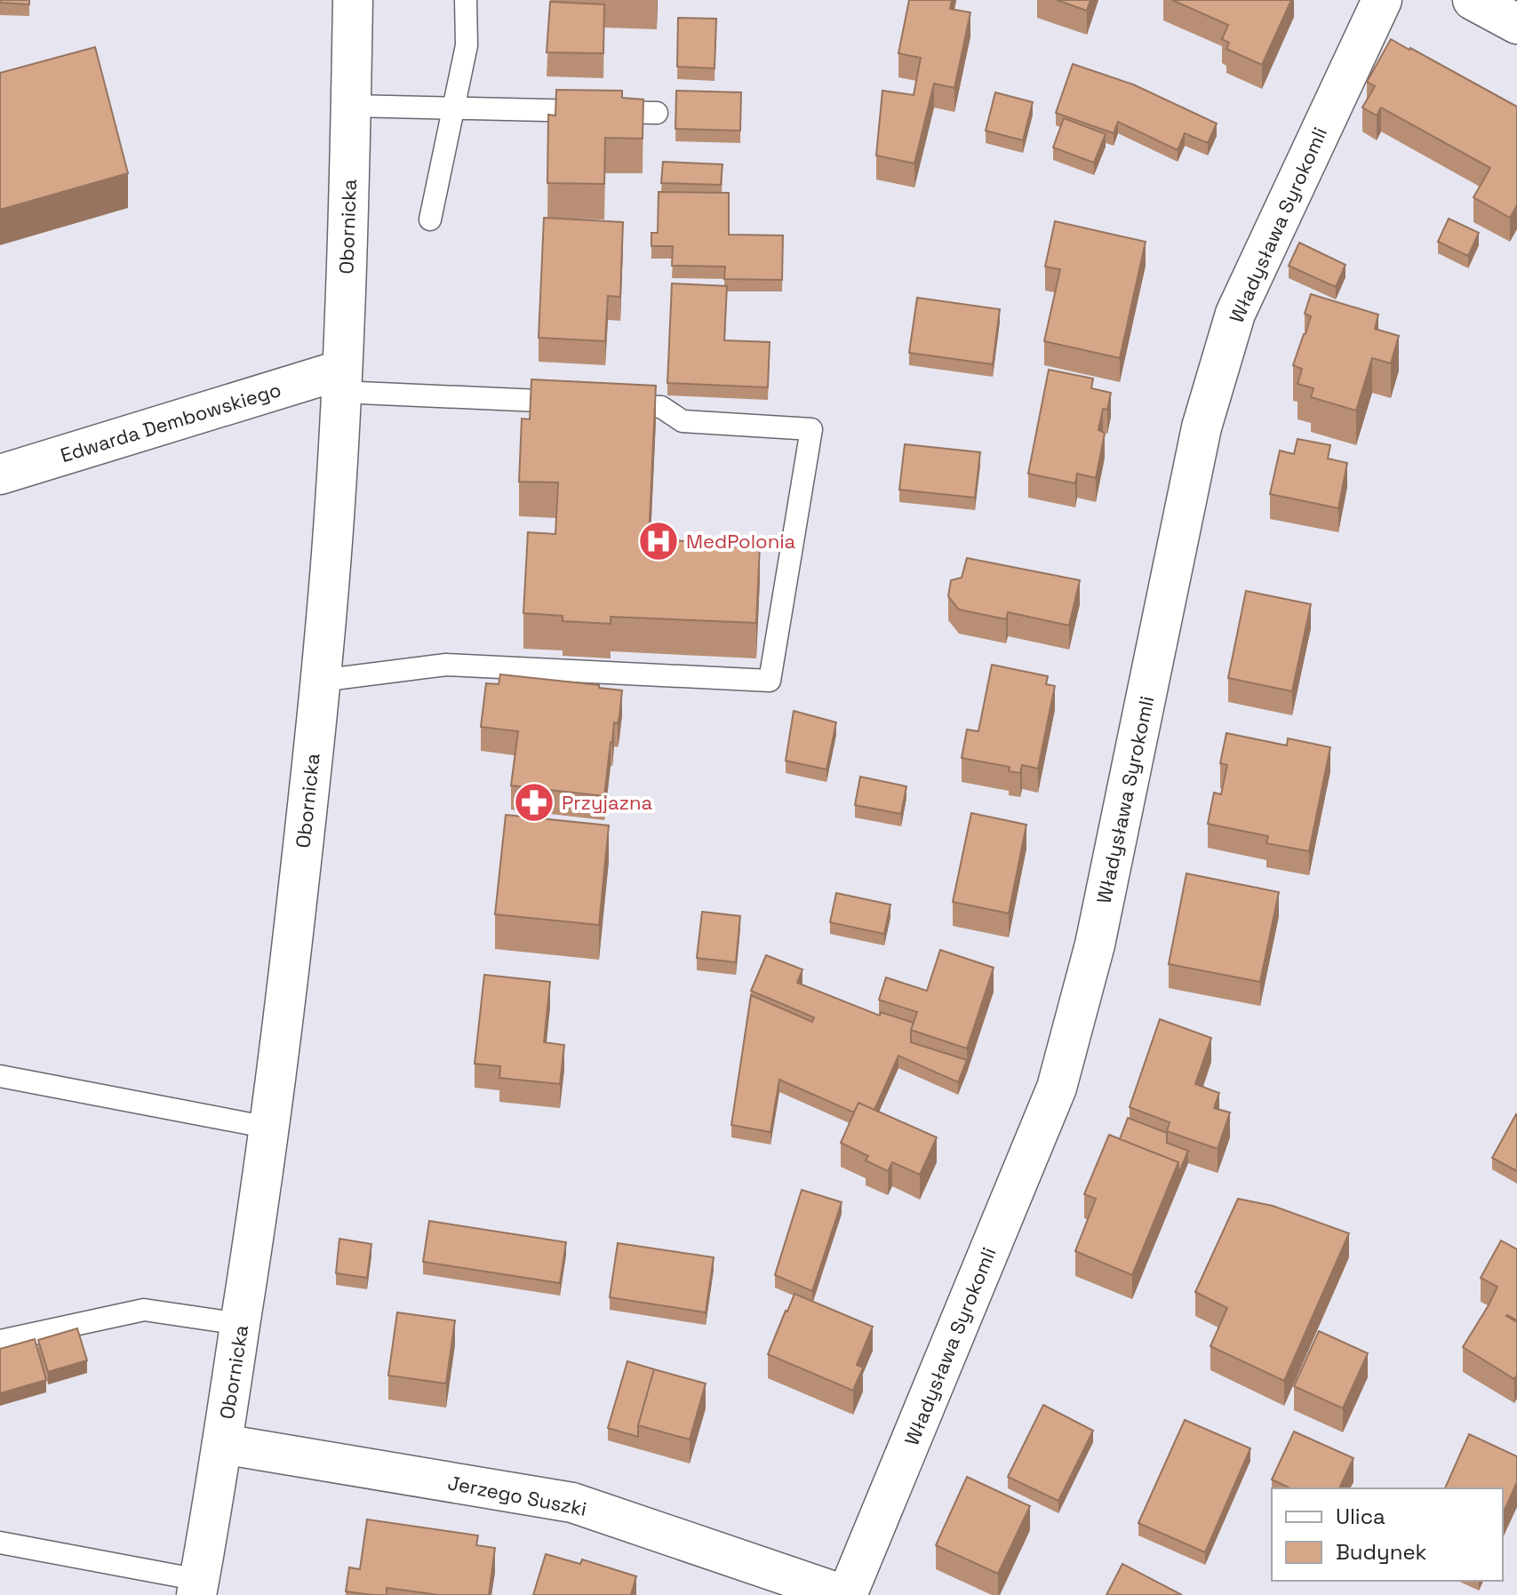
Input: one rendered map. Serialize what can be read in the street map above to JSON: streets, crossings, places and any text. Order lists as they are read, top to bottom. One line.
{"streets":{"street":["Władysława Syrokomli","Obornicka","Edwarda Dembowskiego","Jerzego Suszki"]},"crossings":[["Władysława Syrokomli","Jerzego Suszki"],["Obornicka","Edwarda Dembowskiego"],["Obornicka","Jerzego Suszki"]],"places":{"hospital":["MedPolonia"],"pharmacy":["Przyjazna"]},"legend":["Ulica","Budynek"]}
